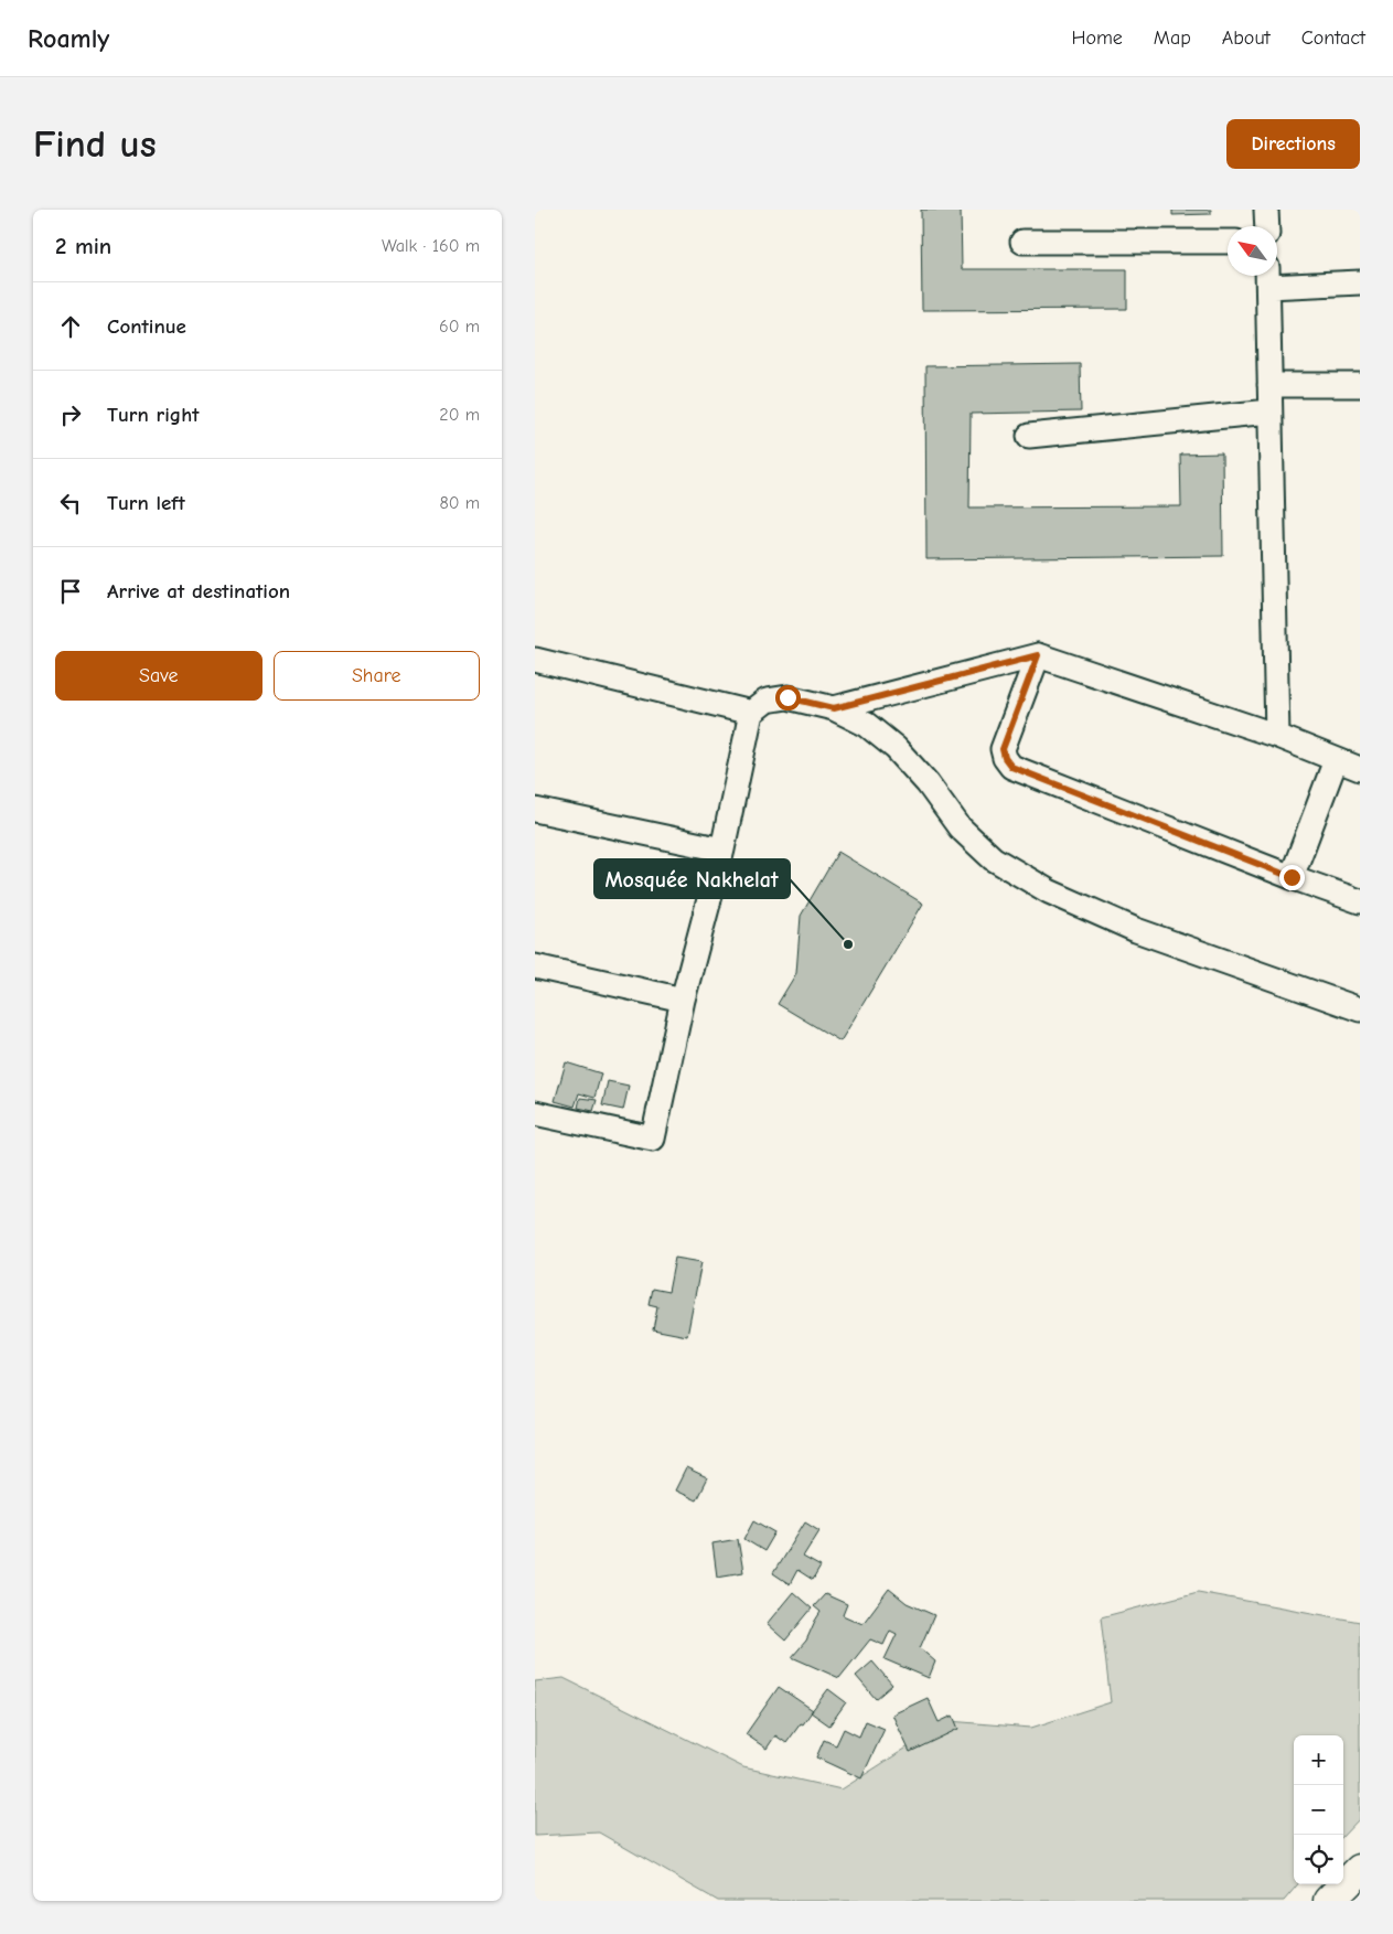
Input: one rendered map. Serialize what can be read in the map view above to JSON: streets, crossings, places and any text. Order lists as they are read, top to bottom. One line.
{"places":["Mosquée Nakhelat"],"north":"top left","page":{"header":"Roamly","nav":["Home","Map","About","Contact"],"buttons":["Directions",["Save","Share"]],"title":"Find us","heading":["2 min","Walk · 160 m"],"list":[["Continue","60 m"],["Turn right","20 m"],["Turn left","80 m"],"Arrive at destination"],"map_buttons":["+","−"]}}
